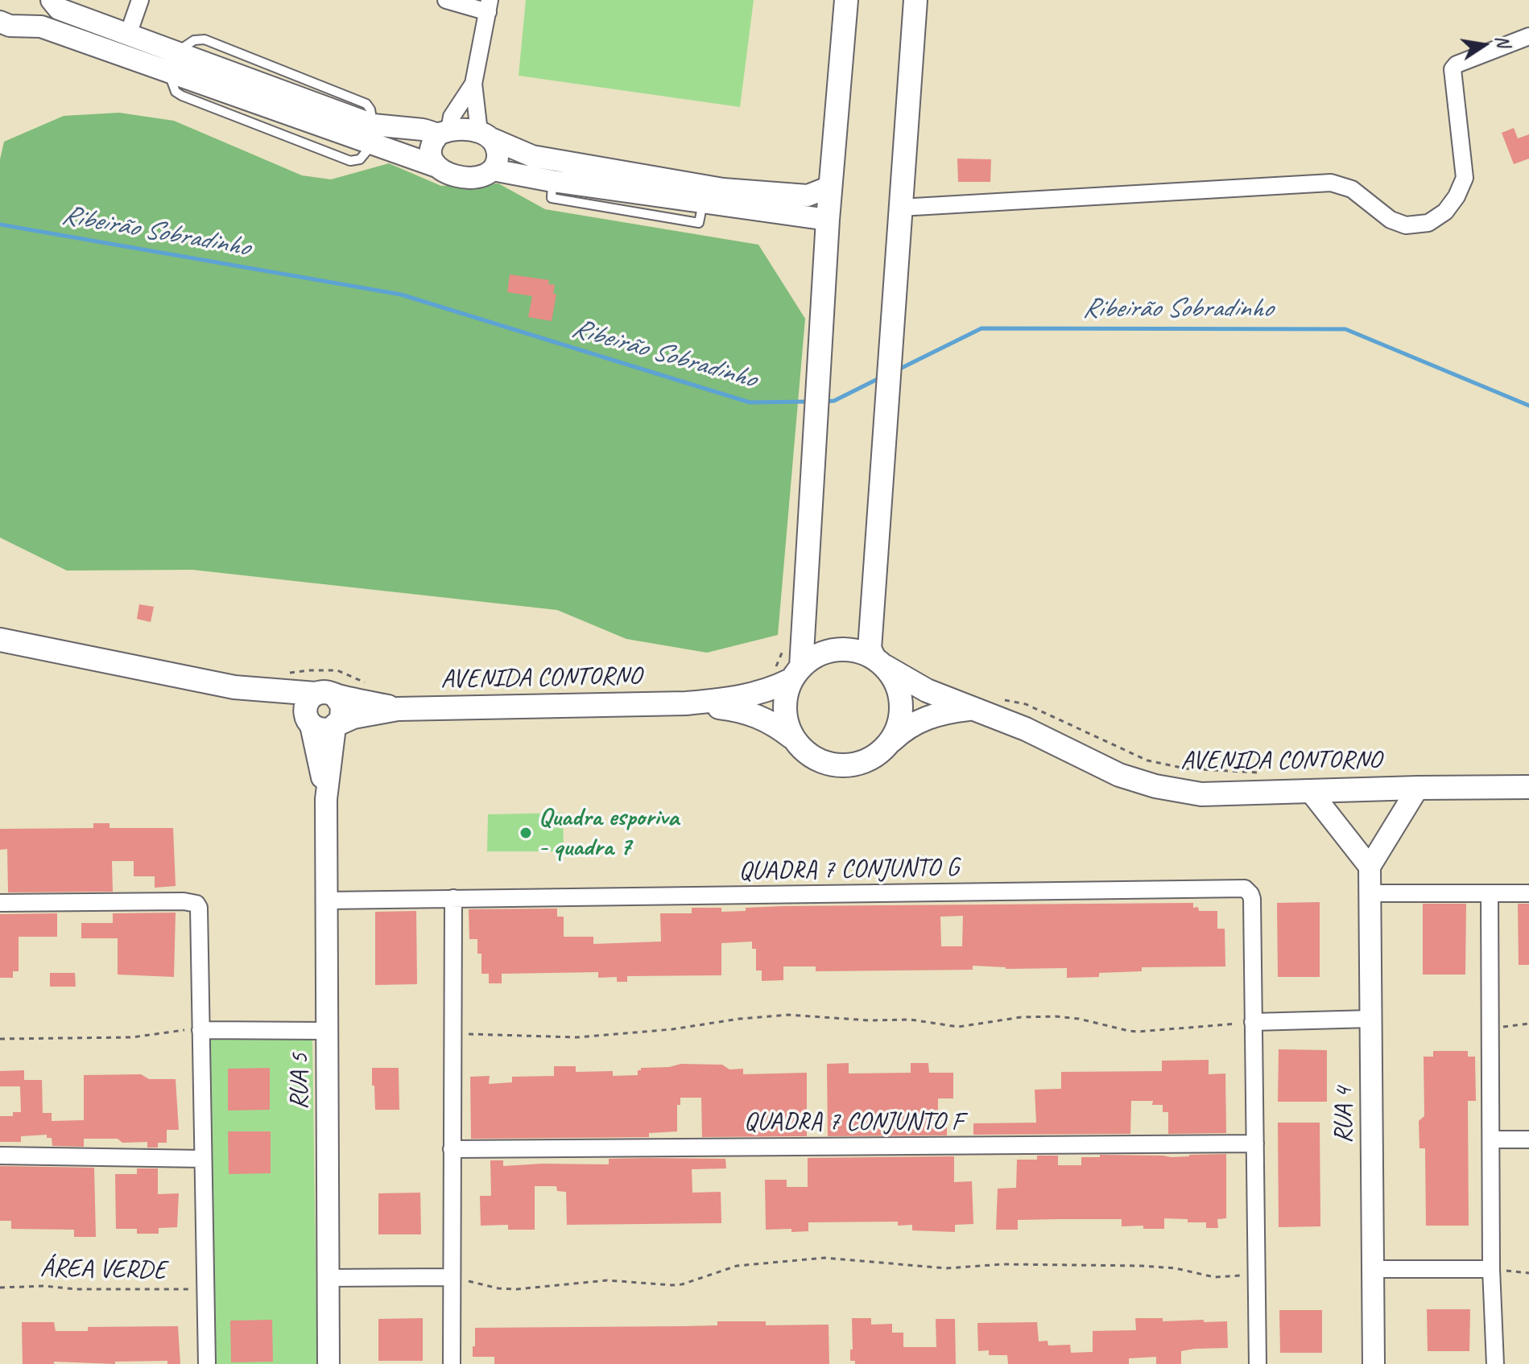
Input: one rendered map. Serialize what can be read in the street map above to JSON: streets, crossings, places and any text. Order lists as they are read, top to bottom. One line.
{"streets":{"main road":["AVENIDA CONTORNO"],"street":["QUADRA 7 CONJUNTO G","RUA 5","RUA 4","QUADRA 7 CONJUNTO F"],"path":["ÁREA VERDE"]},"crossings":[["AVENIDA CONTORNO","RUA 5"],["QUADRA 7 CONJUNTO G","RUA 5"]],"water":["Ribeirão Sobradinho"],"places":["Quadra esporiva - quadra 7"],"north":"right"}
